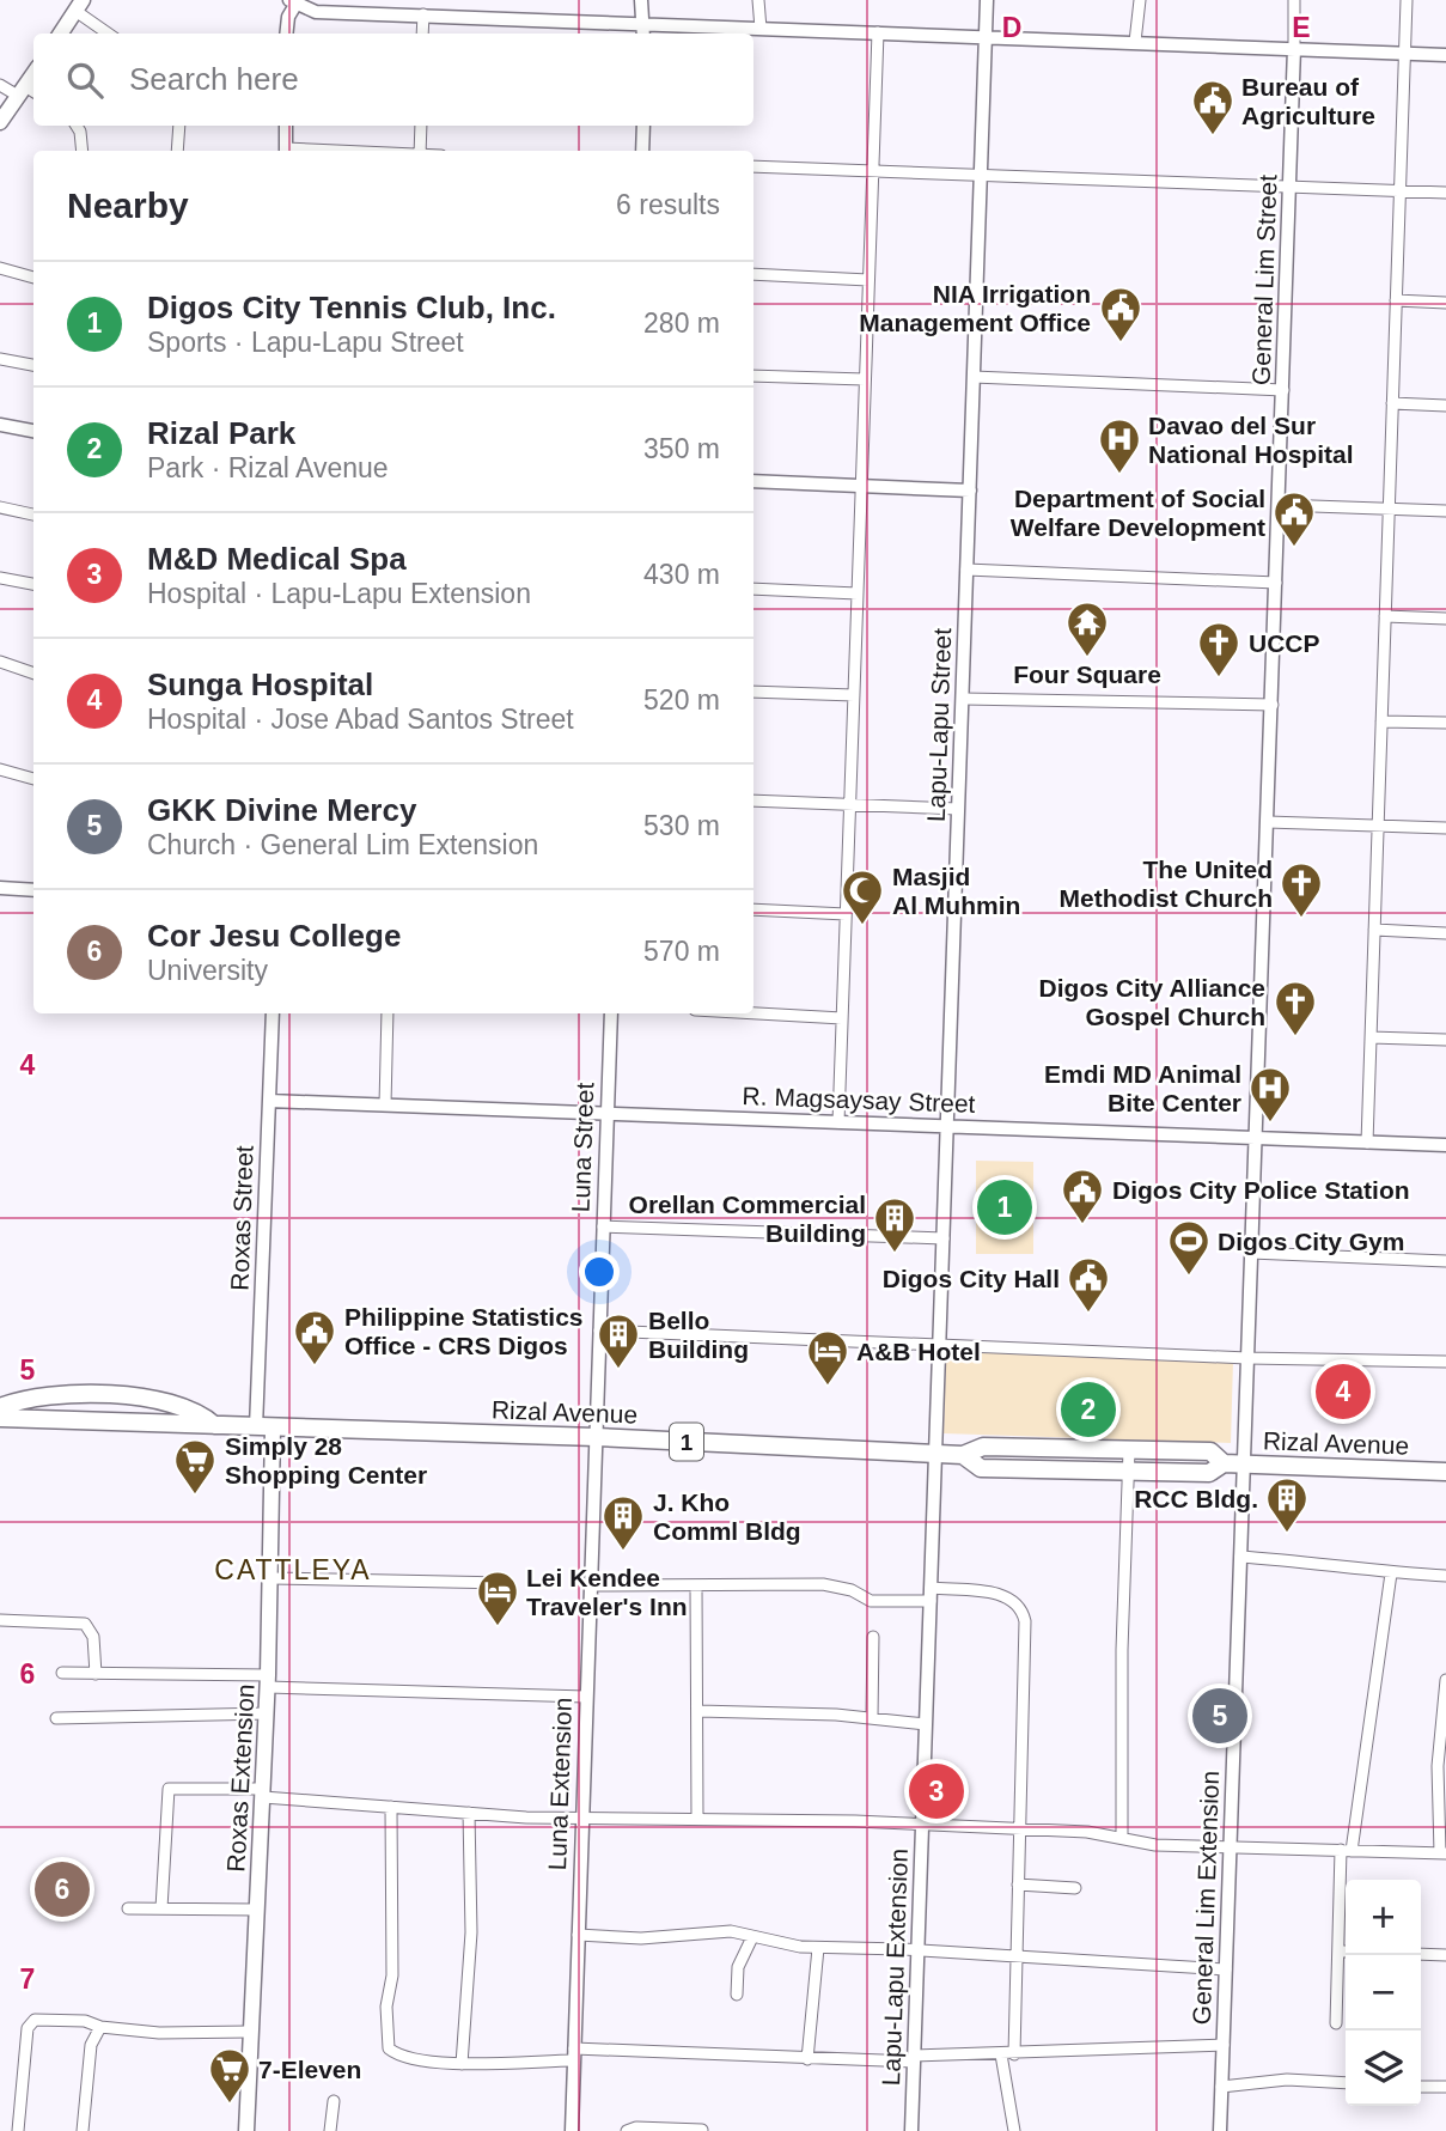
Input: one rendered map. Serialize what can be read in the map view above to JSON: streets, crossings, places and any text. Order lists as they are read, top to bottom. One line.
{"streets":{"main road":["Rizal Avenue","1","Roxas Extension"],"street":["General Lim Street","Lapu-Lapu Street","R. Magsaysay Street","Luna Street","Roxas Street","Luna Extension","General Lim Extension","Lapu-Lapu Extension"]},"crossings":[["General Lim Street","R. Magsaysay Street"],["General Lim Street","Rizal Avenue"],["General Lim Street","General Lim Extension"],["Lapu-Lapu Street","R. Magsaysay Street"],["Lapu-Lapu Street","Rizal Avenue"],["Lapu-Lapu Street","Lapu-Lapu Extension"],["R. Magsaysay Street","Luna Street"],["R. Magsaysay Street","Roxas Street"],["Luna Street","Rizal Avenue"],["Luna Street","Luna Extension"],["Roxas Street","Rizal Avenue"],["Roxas Street","Roxas Extension"],["Rizal Avenue","Roxas Extension"],["Rizal Avenue","Luna Extension"],["Rizal Avenue","General Lim Extension"],["Rizal Avenue","Lapu-Lapu Extension"]],"districts":["CATTLEYA"],"places":{"public building":["Bureau of Agriculture","NIA Irrigation Management Office","Department of Social Welfare Development","Digos City Police Station","Digos City Hall","Philippine Statistics Office - CRS Digos"],"hospital":["Davao del Sur National Hospital","Emdi MD Animal Bite Center"],"temple":["Four Square"],"church":["UCCP","The United Methodist Church","Digos City Alliance Gospel Church"],"mosque":["Masjid Al Muhmin"],"building":["Orellan Commercial Building","Bello Building","RCC Bldg.","J. Kho Comml Bldg"],"sports":["Digos City Gym"],"hotel":["A&B Hotel","Lei Kendee Traveler's Inn"],"supermarket":["Simply 28 Shopping Center","7-Eleven"]},"page":{"search":"Search here","heading":["Nearby","6 results"],"list":[{"mark":"1","name":"Digos City Tennis Club, Inc.","note":"Sports · Lapu-Lapu Street","value":"280 m"},{"mark":"2","name":"Rizal Park","note":"Park · Rizal Avenue","value":"350 m"},{"mark":"3","name":"M&D Medical Spa","note":"Hospital · Lapu-Lapu Extension","value":"430 m"},{"mark":"4","name":"Sunga Hospital","note":"Hospital · Jose Abad Santos Street","value":"520 m"},{"mark":"5","name":"GKK Divine Mercy","note":"Church · General Lim Extension","value":"530 m"},{"mark":"6","name":"Cor Jesu College","note":"University","value":"570 m"}],"pins":["1","4","2","5","3","6"],"map_buttons":["+","−"]},"grid":{"columns":["D","E"],"rows":["4","5","6","7"]}}
